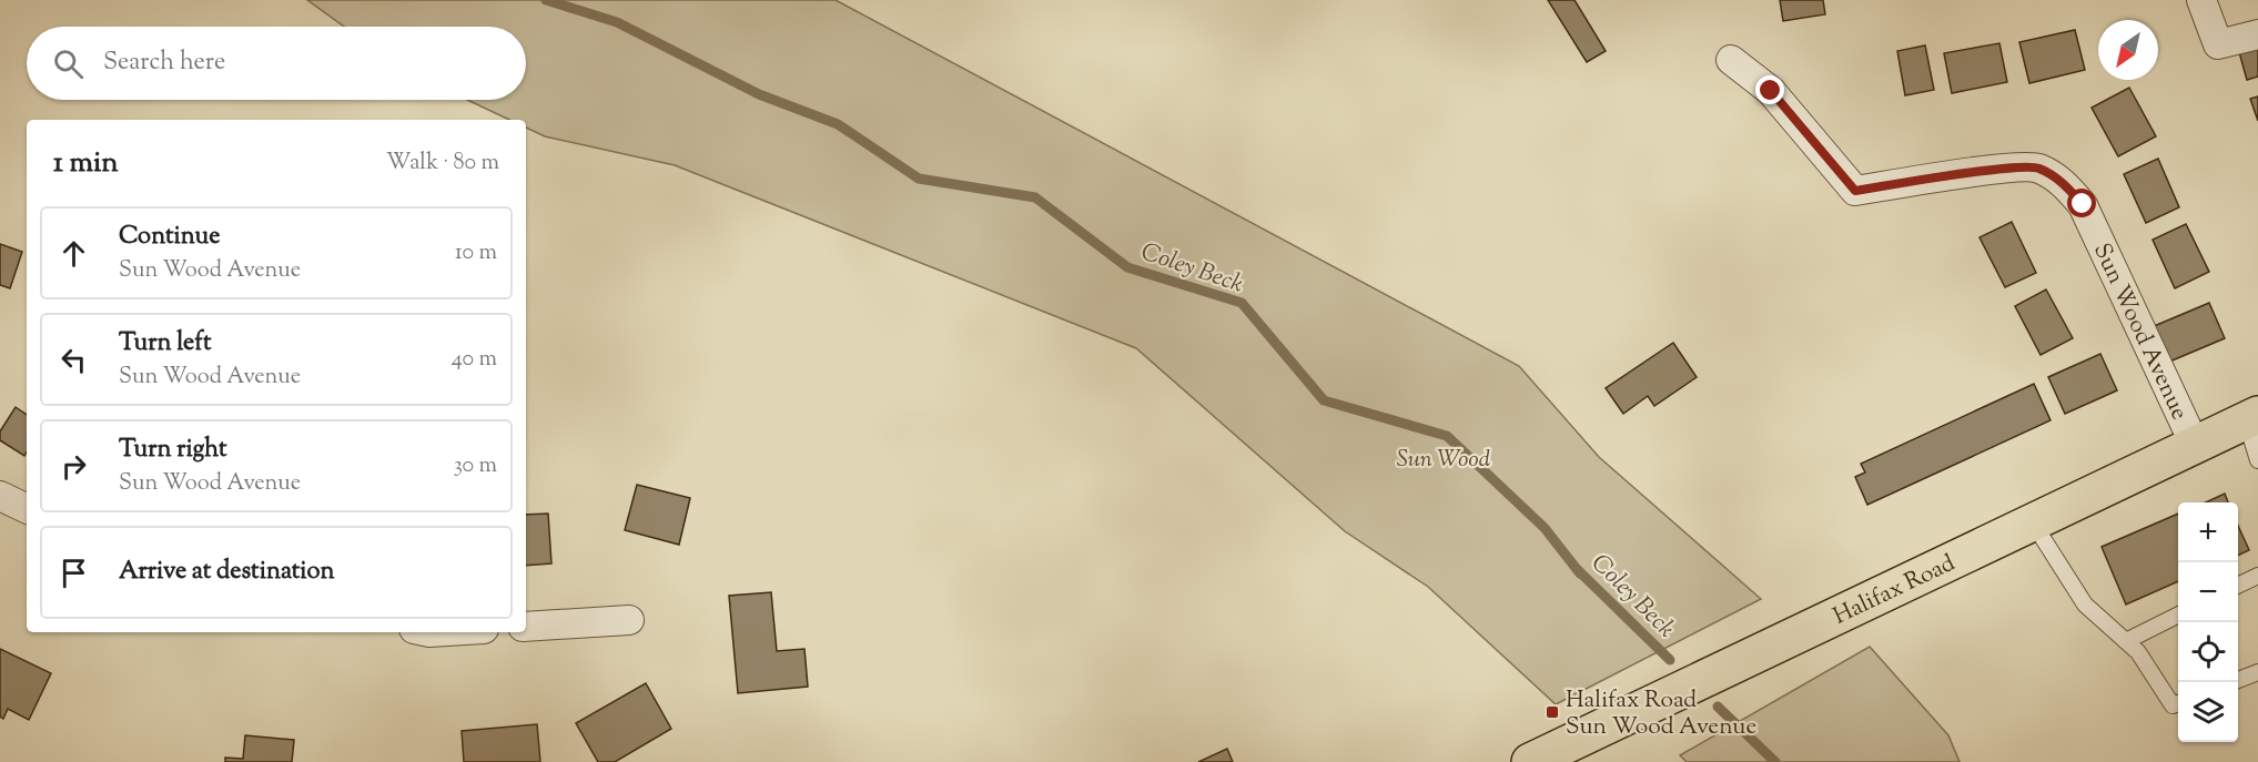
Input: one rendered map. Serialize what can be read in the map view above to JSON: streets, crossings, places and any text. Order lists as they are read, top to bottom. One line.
{"streets":{"highway":["Halifax Road"],"street":["Sun Wood Avenue"]},"crossings":[["Sun Wood Avenue","Halifax Road"]],"water":["Coley Beck"],"parks":["Sun Wood"],"places":{"transit":["Halifax Road Sun Wood Avenue"]},"north":"bottom left","page":{"search":"Search here","heading":["1 min","Walk · 80 m"],"list":[["Continue","Sun Wood Avenue","10 m"],["Turn left","Sun Wood Avenue","40 m"],["Turn right","Sun Wood Avenue","30 m"],"Arrive at destination"],"map_buttons":["+","−"]}}
